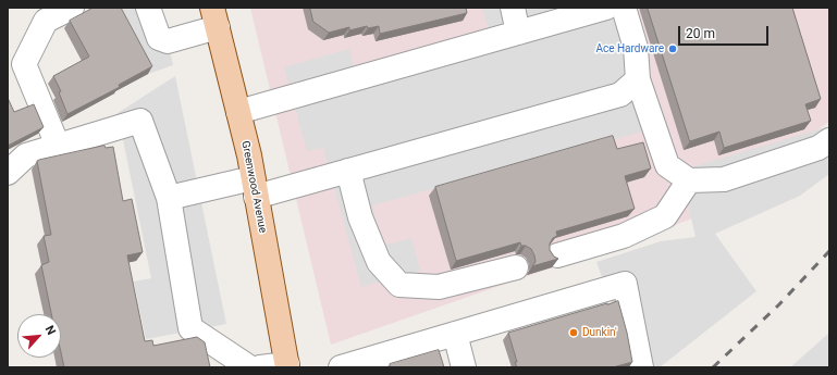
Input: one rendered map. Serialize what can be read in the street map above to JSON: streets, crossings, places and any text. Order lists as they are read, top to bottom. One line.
{"streets":{"main road":["Greenwood Avenue"]},"places":["Ace Hardware","Dunkin'"],"scale_bar":"20 m","north":"top right"}
